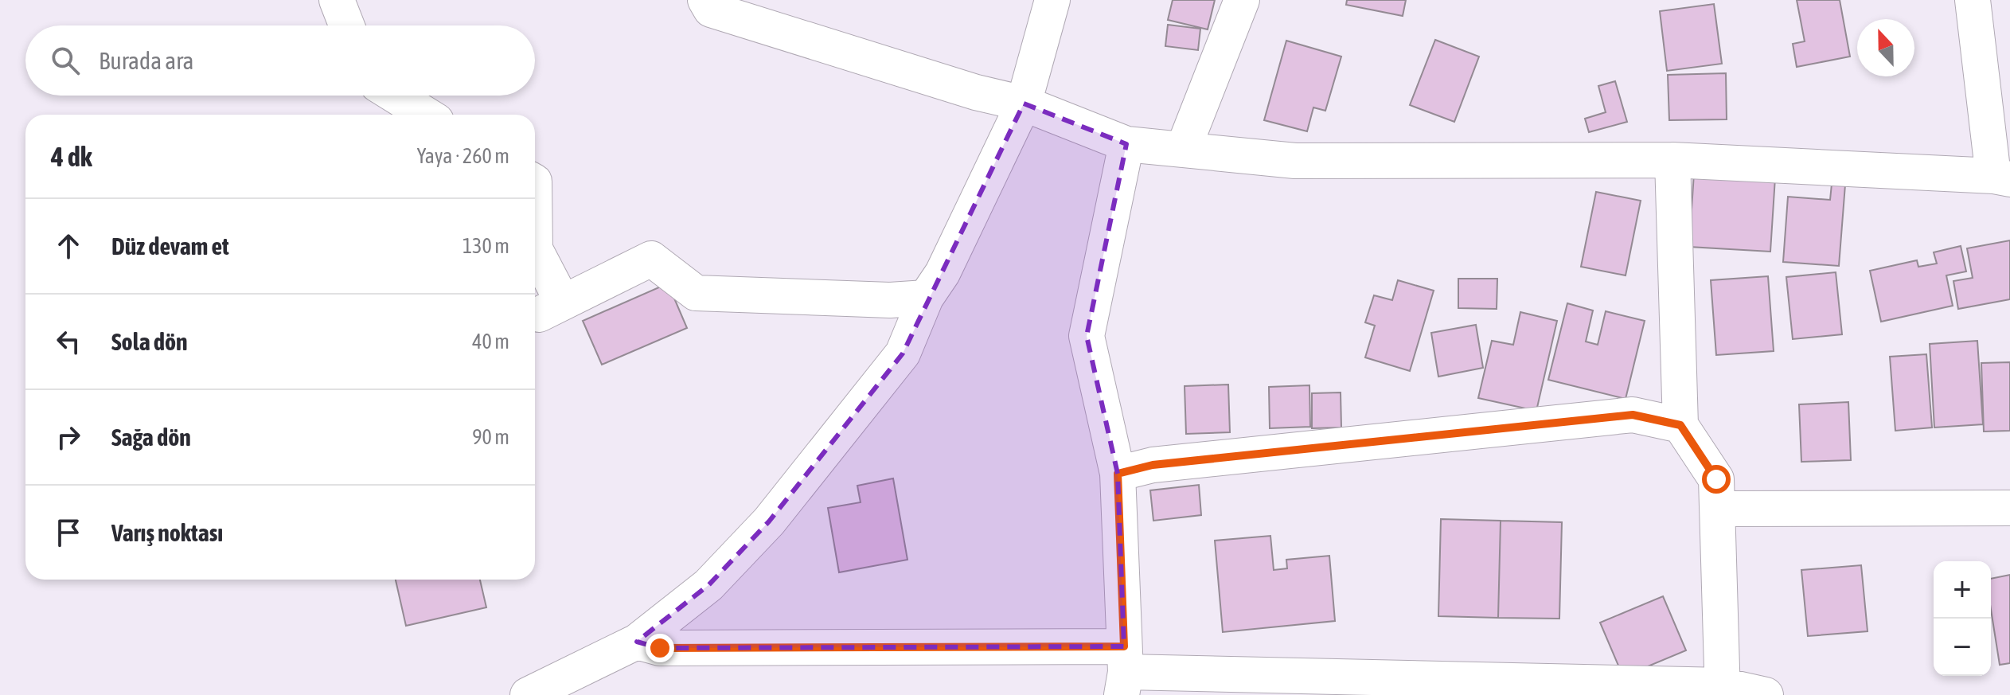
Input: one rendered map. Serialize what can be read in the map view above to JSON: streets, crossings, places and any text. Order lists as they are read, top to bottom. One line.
{"north":"top","page":{"search":"Burada ara","heading":["4 dk","Yaya · 260 m"],"list":[["Düz devam et","130 m"],["Sola dön","40 m"],["Sağa dön","90 m"],"Varış noktası"],"map_buttons":["+","−"]}}
